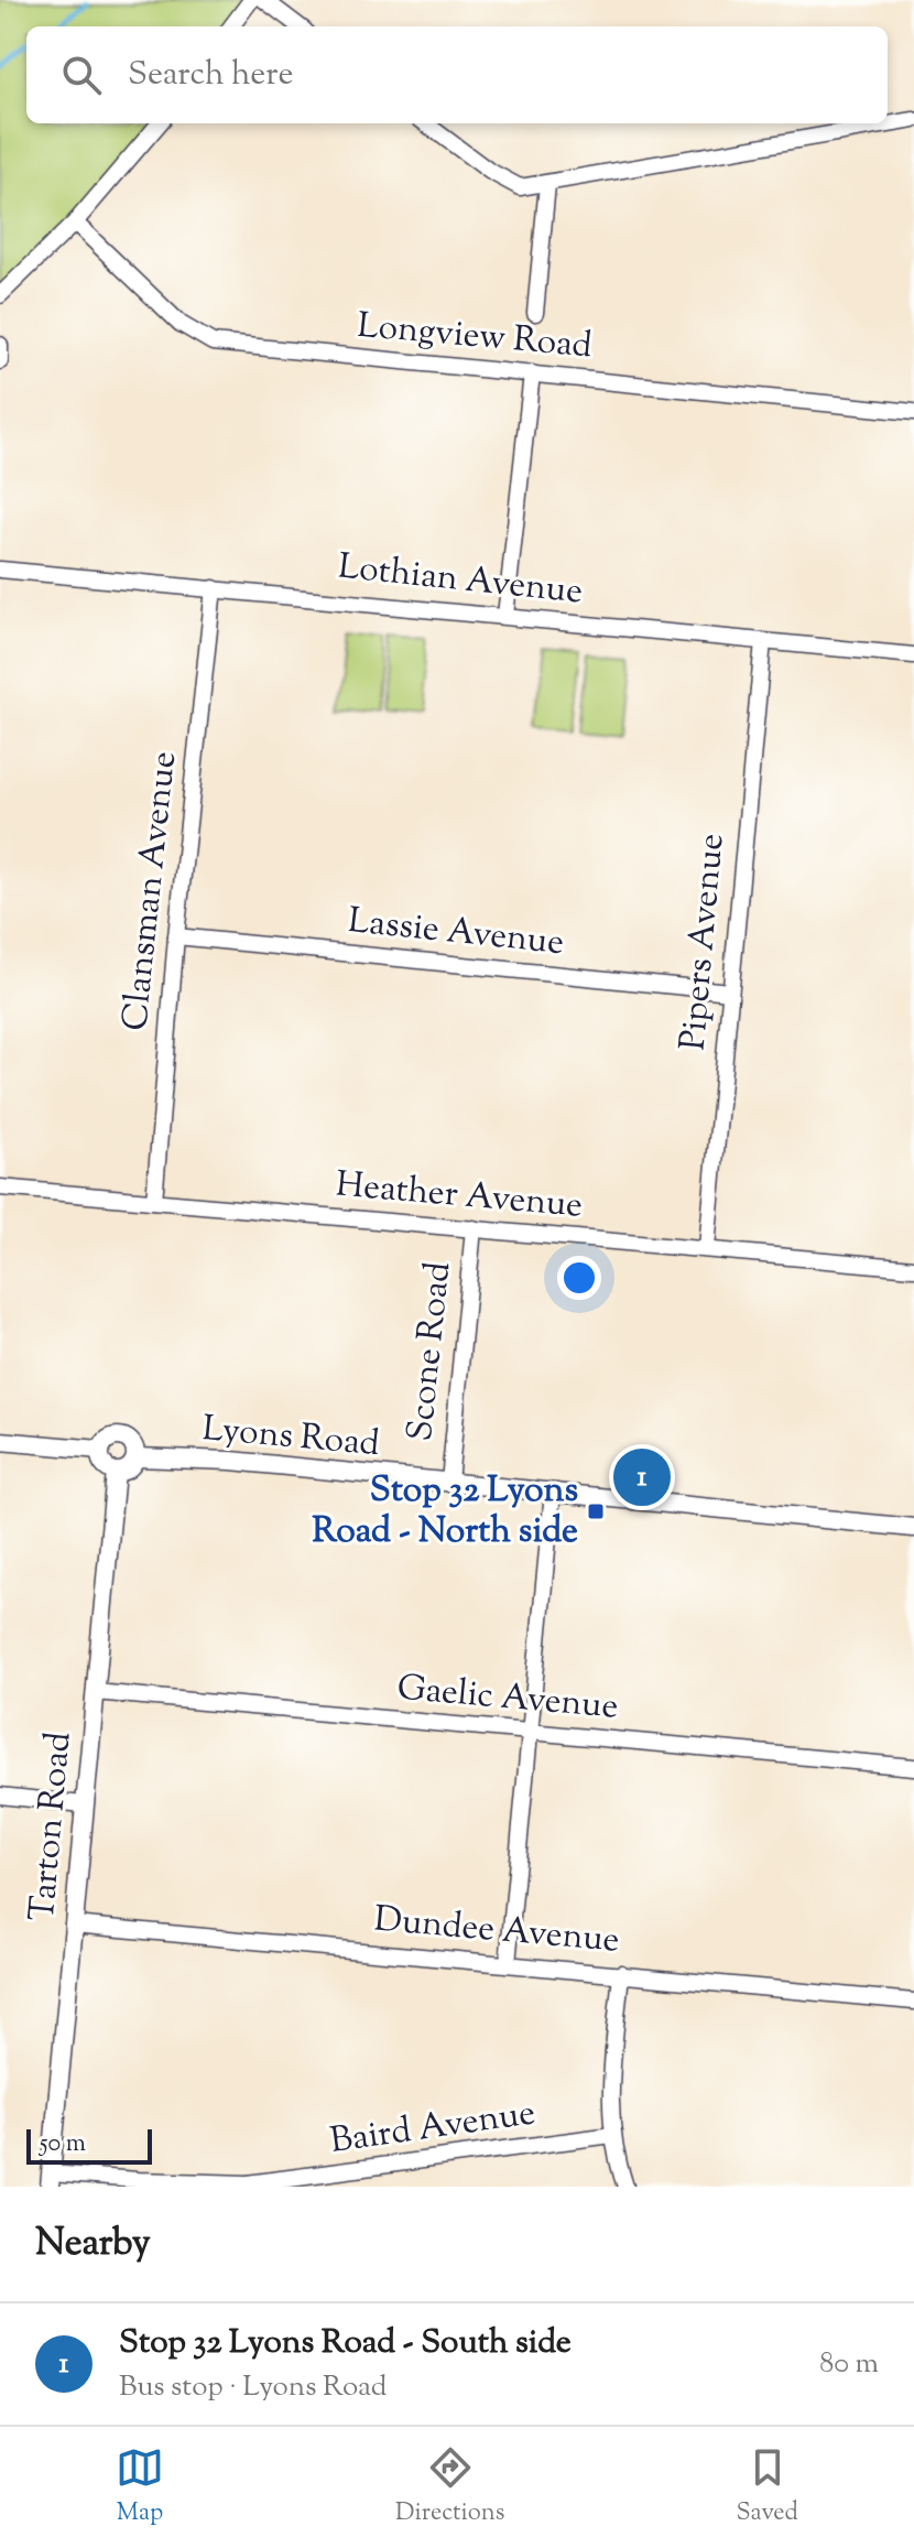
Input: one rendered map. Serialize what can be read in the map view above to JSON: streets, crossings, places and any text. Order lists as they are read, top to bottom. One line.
{"streets":{"street":["Longview Road","Lothian Avenue","Clansman Avenue","Lassie Avenue","Pipers Avenue","Heather Avenue","Scone Road","Lyons Road","Gaelic Avenue","Tarton Road","Dundee Avenue","Baird Avenue"]},"crossings":[["Lothian Avenue","Clansman Avenue"],["Lothian Avenue","Pipers Avenue"],["Clansman Avenue","Lassie Avenue"],["Clansman Avenue","Heather Avenue"],["Lassie Avenue","Pipers Avenue"],["Pipers Avenue","Heather Avenue"],["Heather Avenue","Scone Road"],["Scone Road","Lyons Road"],["Lyons Road","Tarton Road"],["Gaelic Avenue","Tarton Road"],["Tarton Road","Dundee Avenue"],["Tarton Road","Baird Avenue"]],"places":{"transit":["Stop 32 Lyons Road - North side"]},"scale_bar":"50 m","page":{"search":"Search here","pins":"1","scale":"50 m","heading":"Nearby","list":[{"mark":"1","name":"Stop 32 Lyons Road - South side","note":"Bus stop · Lyons Road","value":"80 m"}],"nav":["Map","Directions","Saved"]}}
